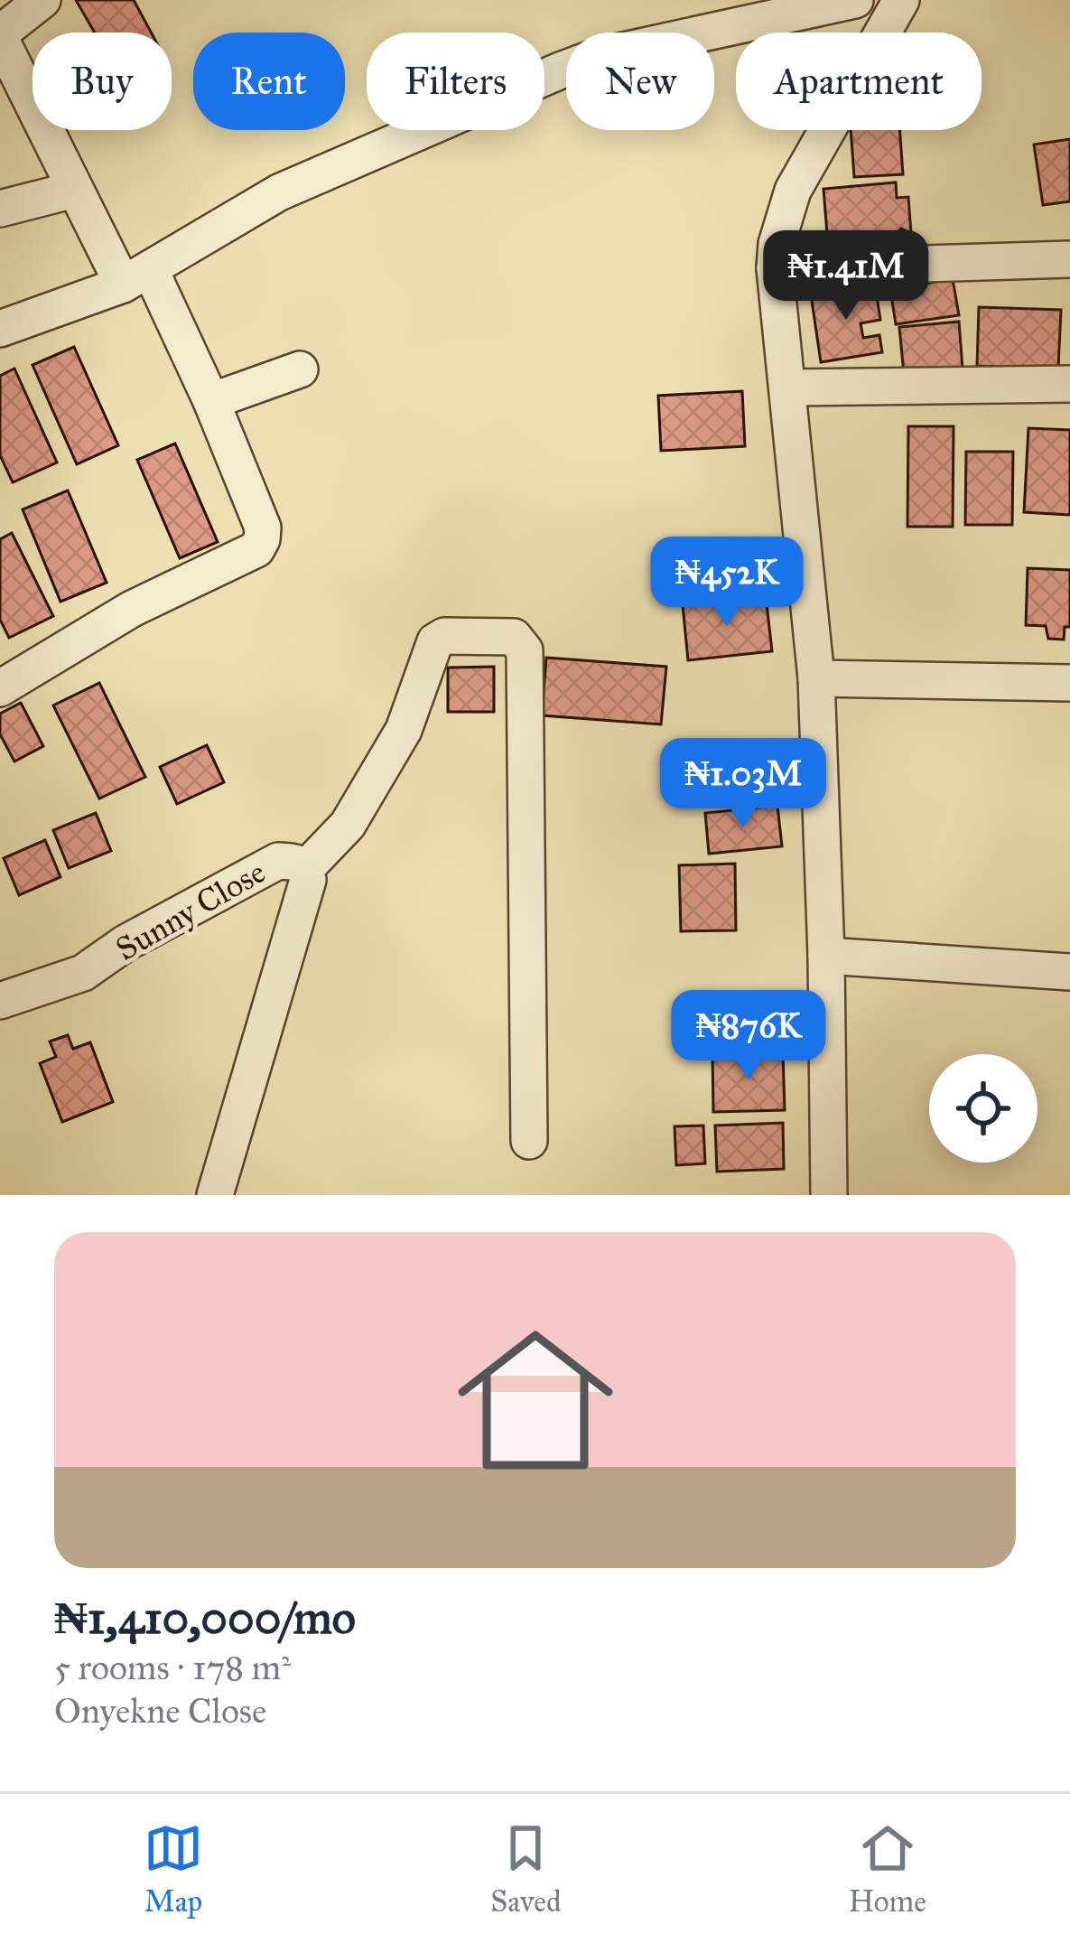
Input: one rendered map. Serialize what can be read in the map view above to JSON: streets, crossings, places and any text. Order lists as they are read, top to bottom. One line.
{"streets":{"street":["Sunny Close"]},"page":{"chip":["Buy","Rent","Filters","New","Apartment"],"price":["₦1.41M","₦452K","₦1.03M","₦876K"],"list":[{"name":"₦1,410,000/mo","note":"5 rooms · 178 m² · Onyekne Close"}],"tabs":["Map","Saved","Home"]}}
